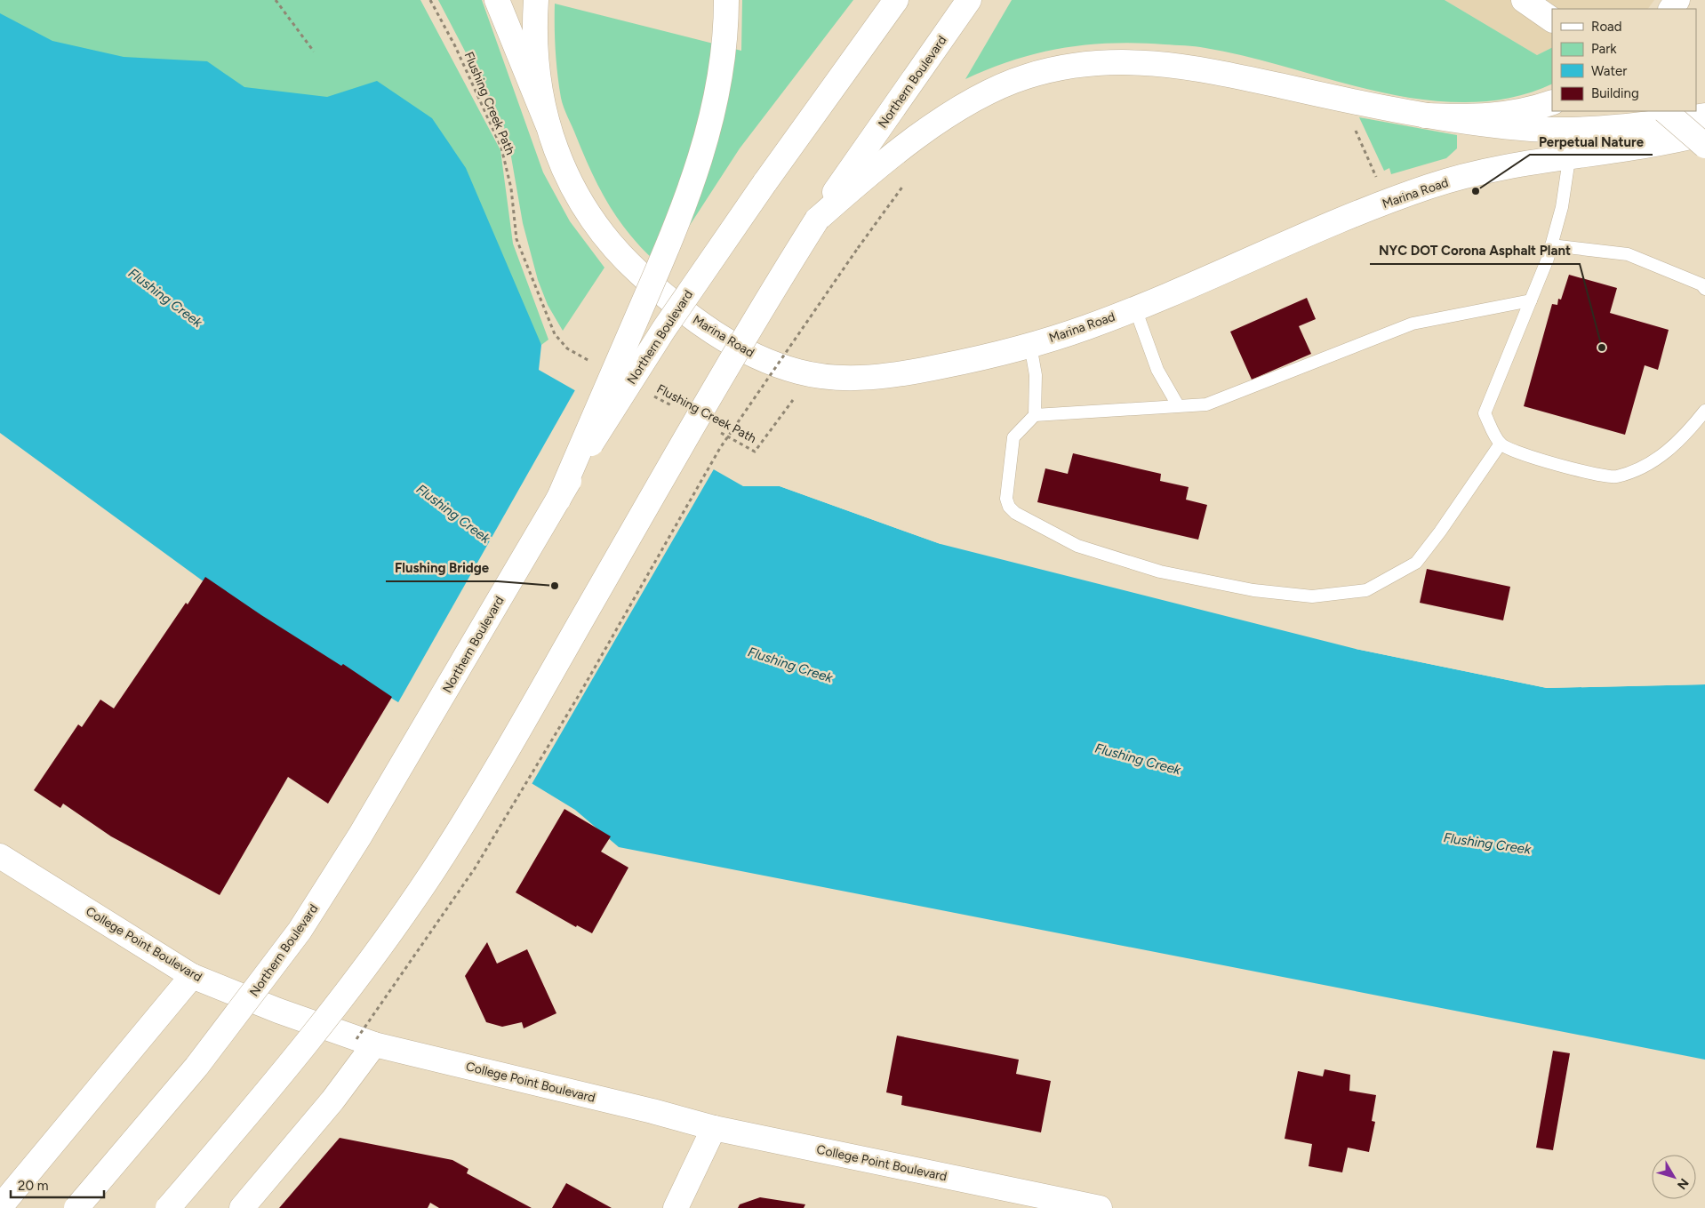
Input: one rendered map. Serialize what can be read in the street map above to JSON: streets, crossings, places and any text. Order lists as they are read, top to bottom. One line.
{"streets":{"main road":["Northern Boulevard","Marina Road","College Point Boulevard"],"path":["Flushing Creek Path"]},"water":["Flushing Creek"],"places":["Perpetual Nature","NYC DOT Corona Asphalt Plant","Flushing Bridge"],"legend":["Road","Park","Water","Building"],"scale_bar":"20 m","north":"bottom right"}
